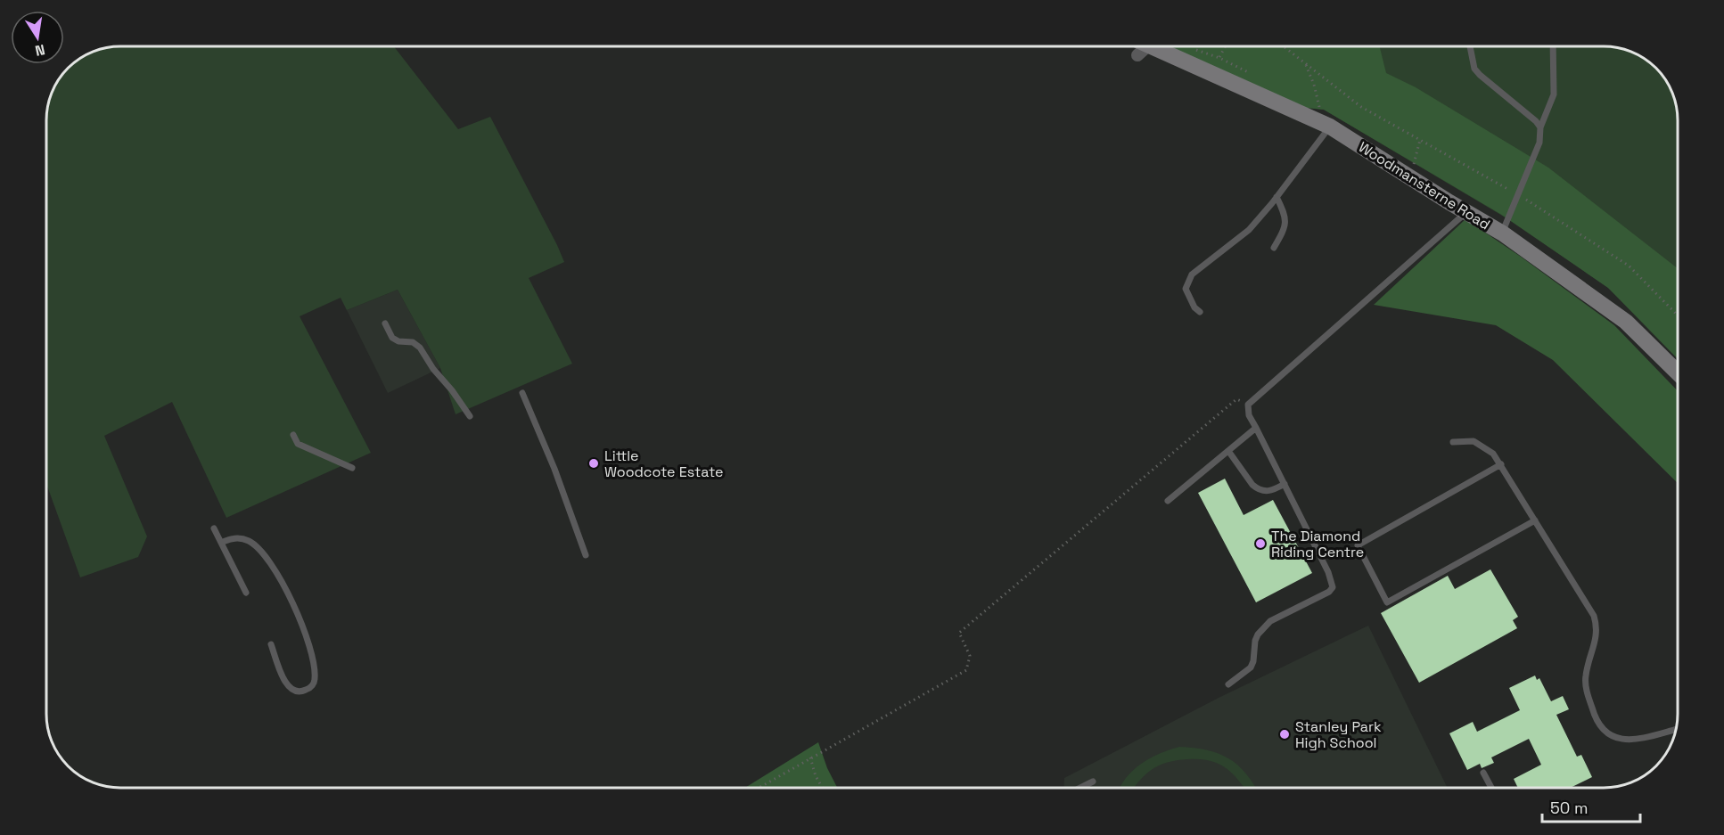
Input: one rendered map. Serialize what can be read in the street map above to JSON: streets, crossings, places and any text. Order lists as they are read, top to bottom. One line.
{"streets":{"main road":["Woodmansterne Road"]},"places":["Little Woodcote Estate","The Diamond Riding Centre","Stanley Park High School"],"scale_bar":"50 m","north":"bottom"}
